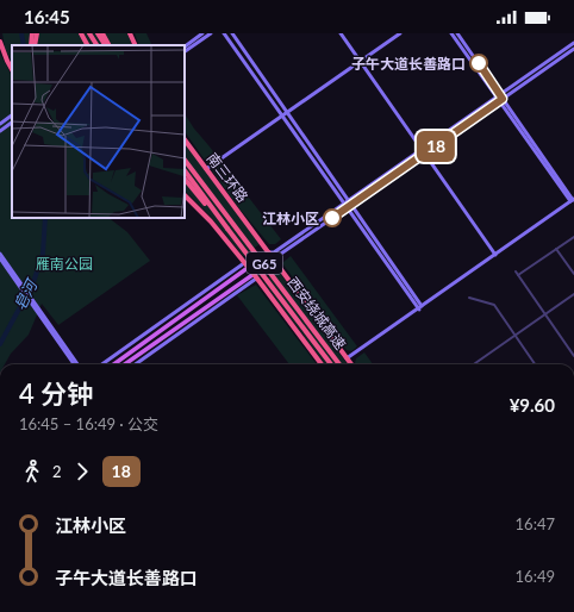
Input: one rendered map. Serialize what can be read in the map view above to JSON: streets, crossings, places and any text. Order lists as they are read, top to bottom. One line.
{"streets":{"highway":["南三环路","G65","西安绕城高速"]},"water":["皂河"],"parks":["雁南公园"],"places":["子午大道长善路口","江林小区"],"lines":["bus line 18"],"page":{"status":"16:45","on_map":"18","heading":["4 分钟","16:45 – 16:49 · 公交","¥9.60"],"legs":["2","18"],"list":[{"name":"江林小区","value":"16:47"},{"name":"子午大道长善路口","value":"16:49"}]}}
